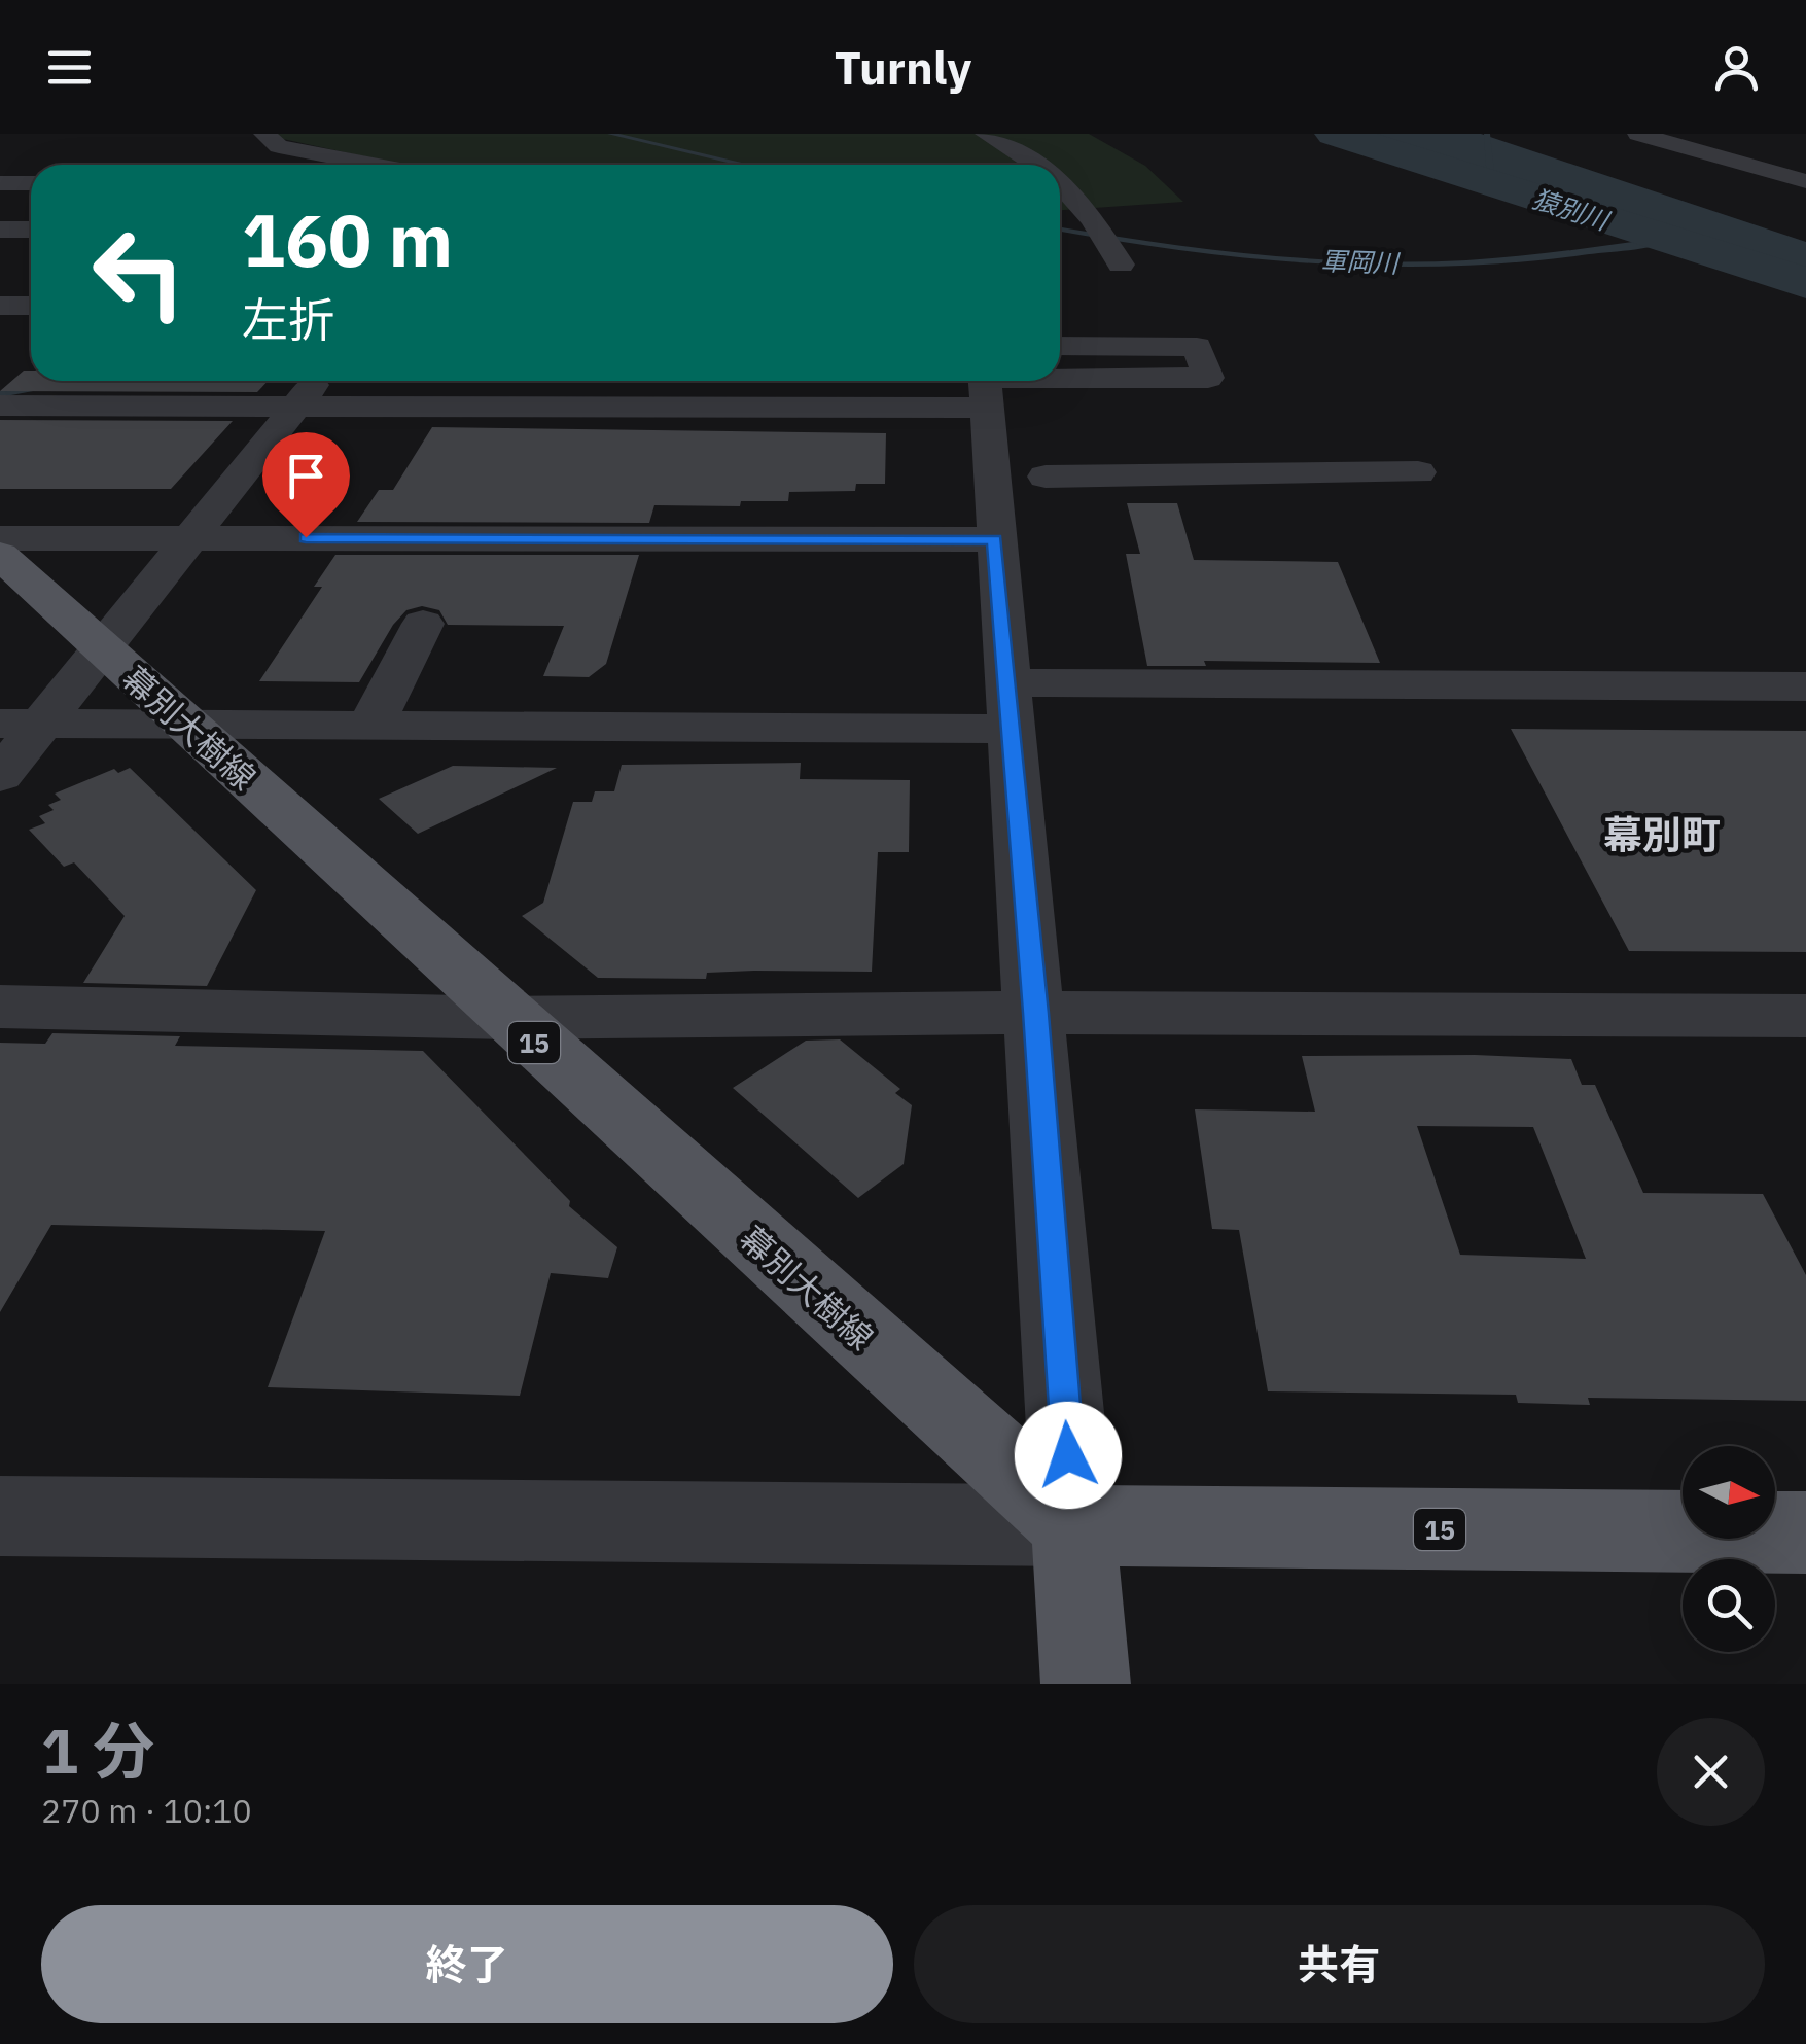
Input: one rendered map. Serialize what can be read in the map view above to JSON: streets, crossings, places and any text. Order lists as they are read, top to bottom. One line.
{"streets":{"main road":["幕別大樹線","15"]},"crossings":[["幕別大樹線","15"]],"districts":["幕別町"],"water":["猿別川","軍岡川"],"north":"right","page":{"header":"Turnly","turn":["160 m","左折"],"heading":["1 分","270 m · 10:10"],"buttons":["終了","共有"]}}
